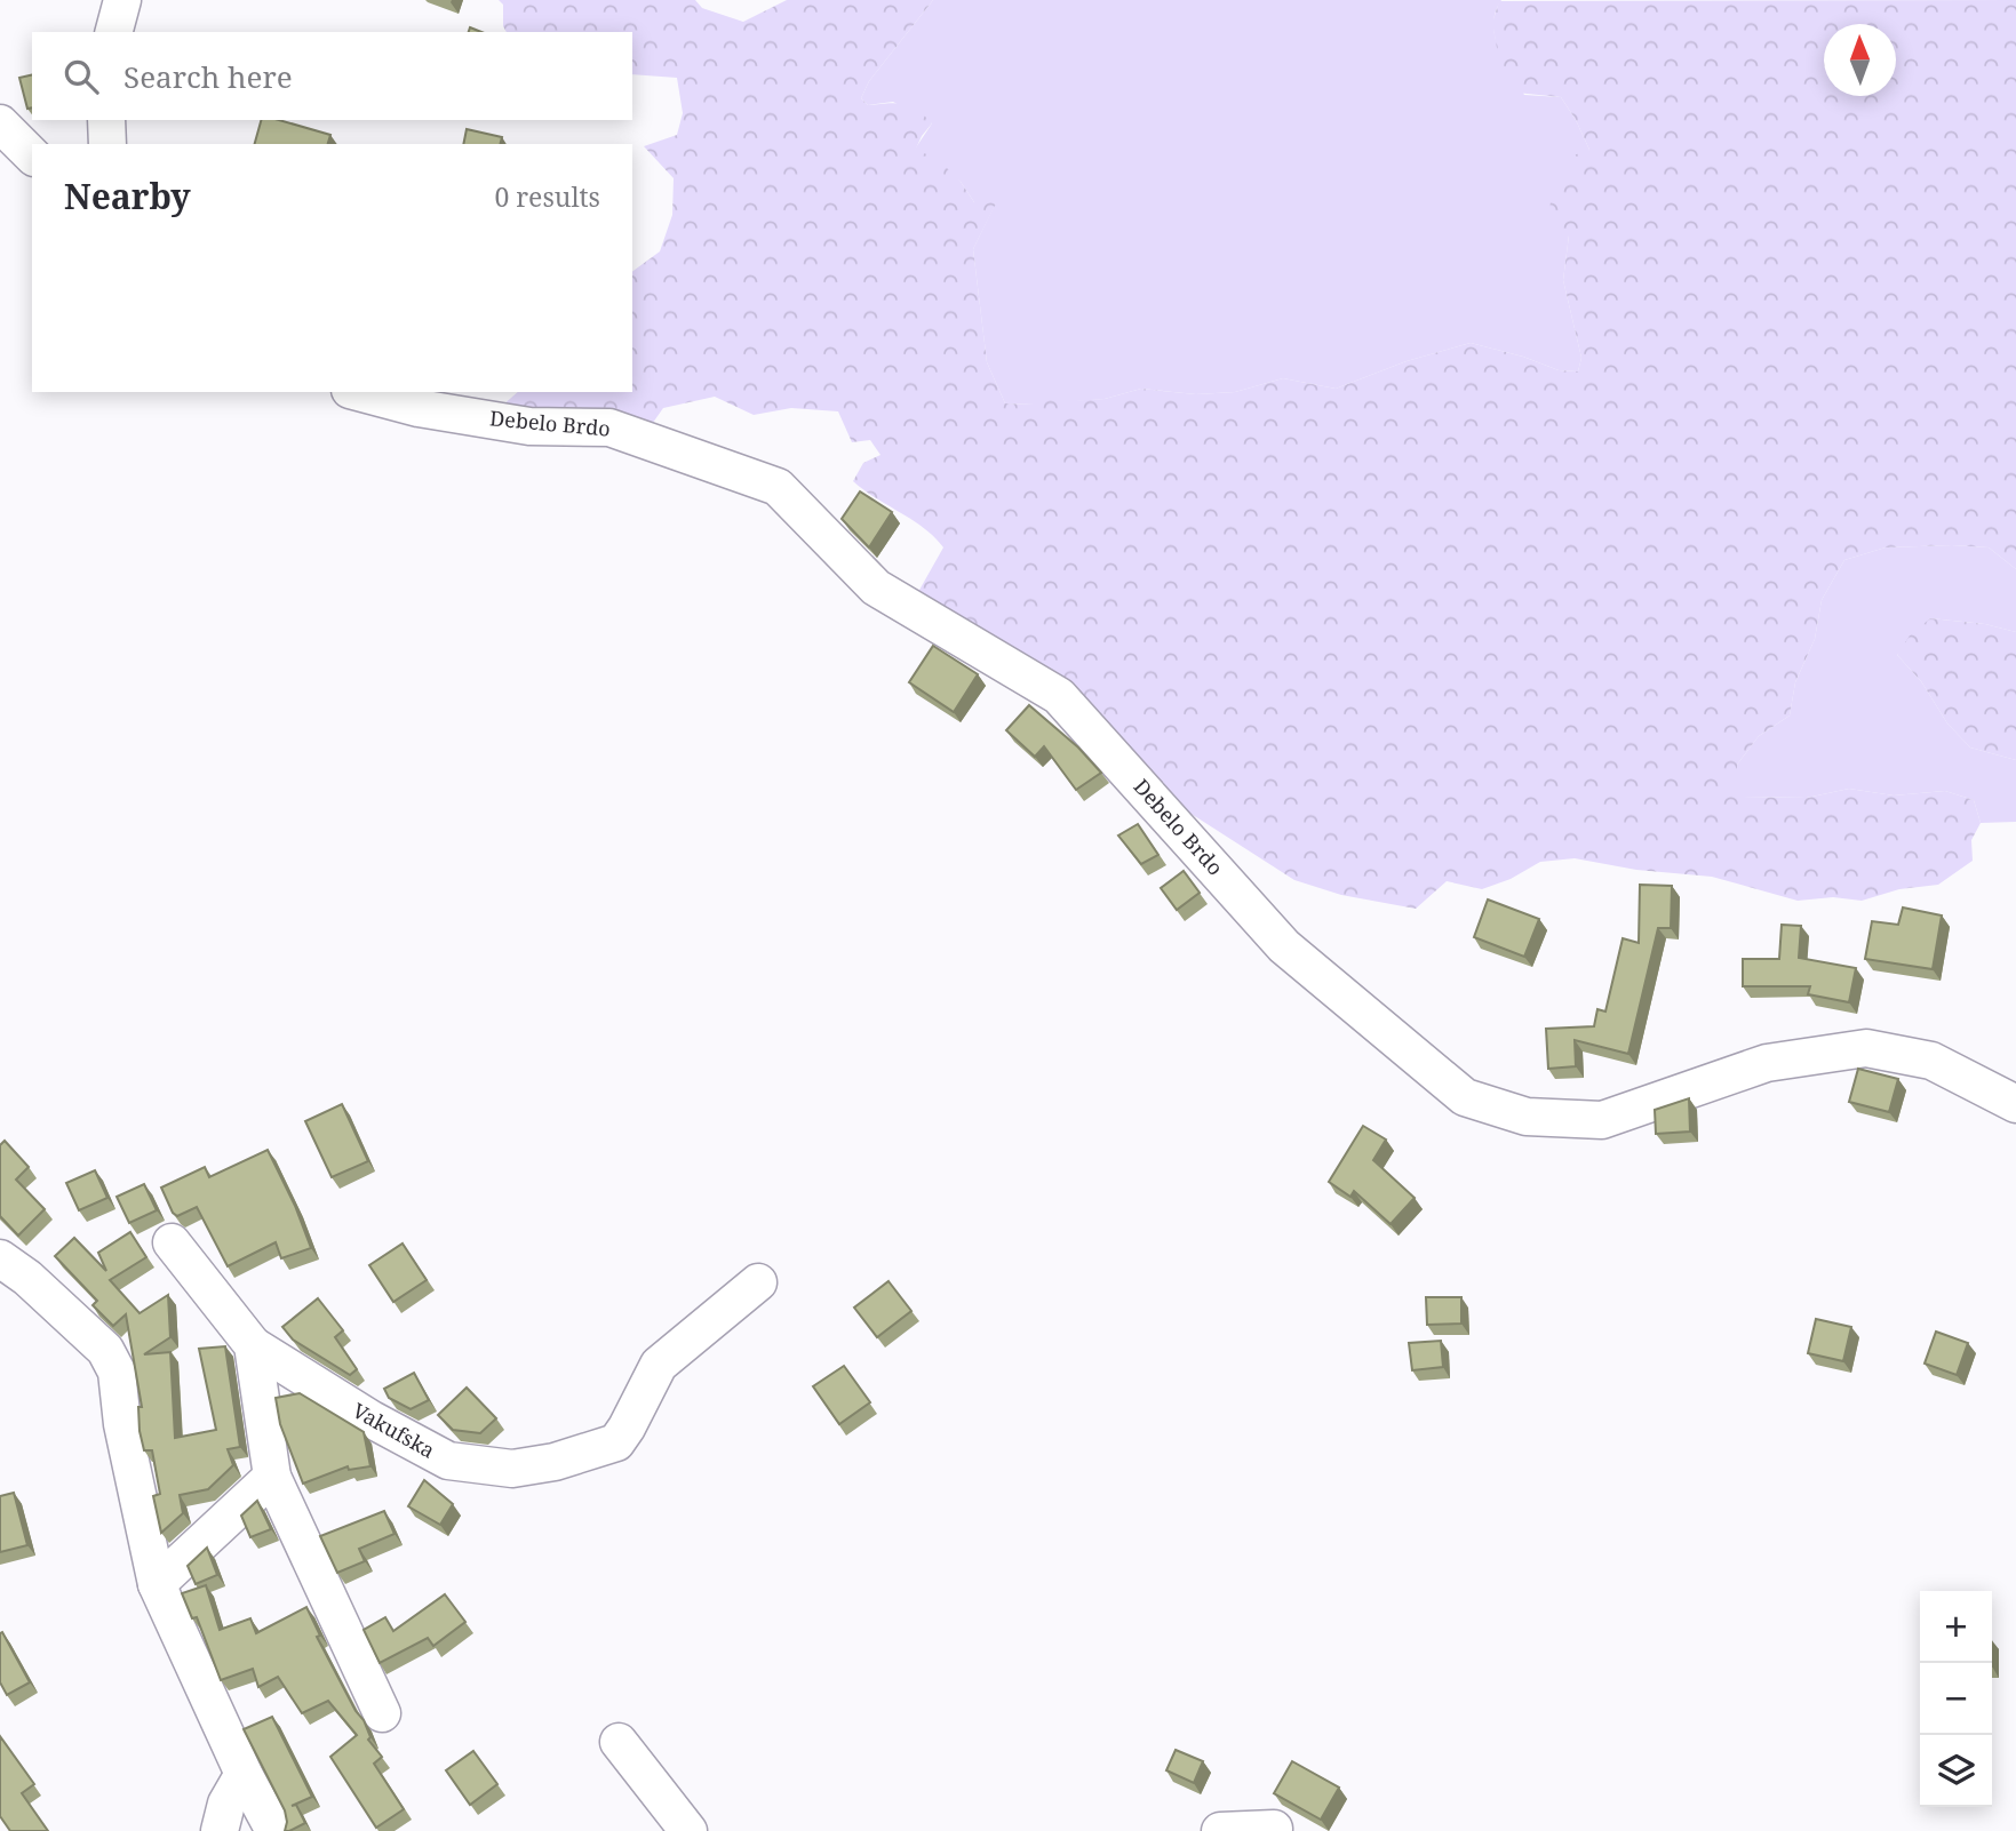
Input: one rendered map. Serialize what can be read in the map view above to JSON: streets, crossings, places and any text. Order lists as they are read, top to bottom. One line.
{"streets":{"street":["Debelo Brdo","Vakufska"]},"north":"top","page":{"search":"Search here","heading":["Nearby","0 results"],"map_buttons":["+","−"]}}
